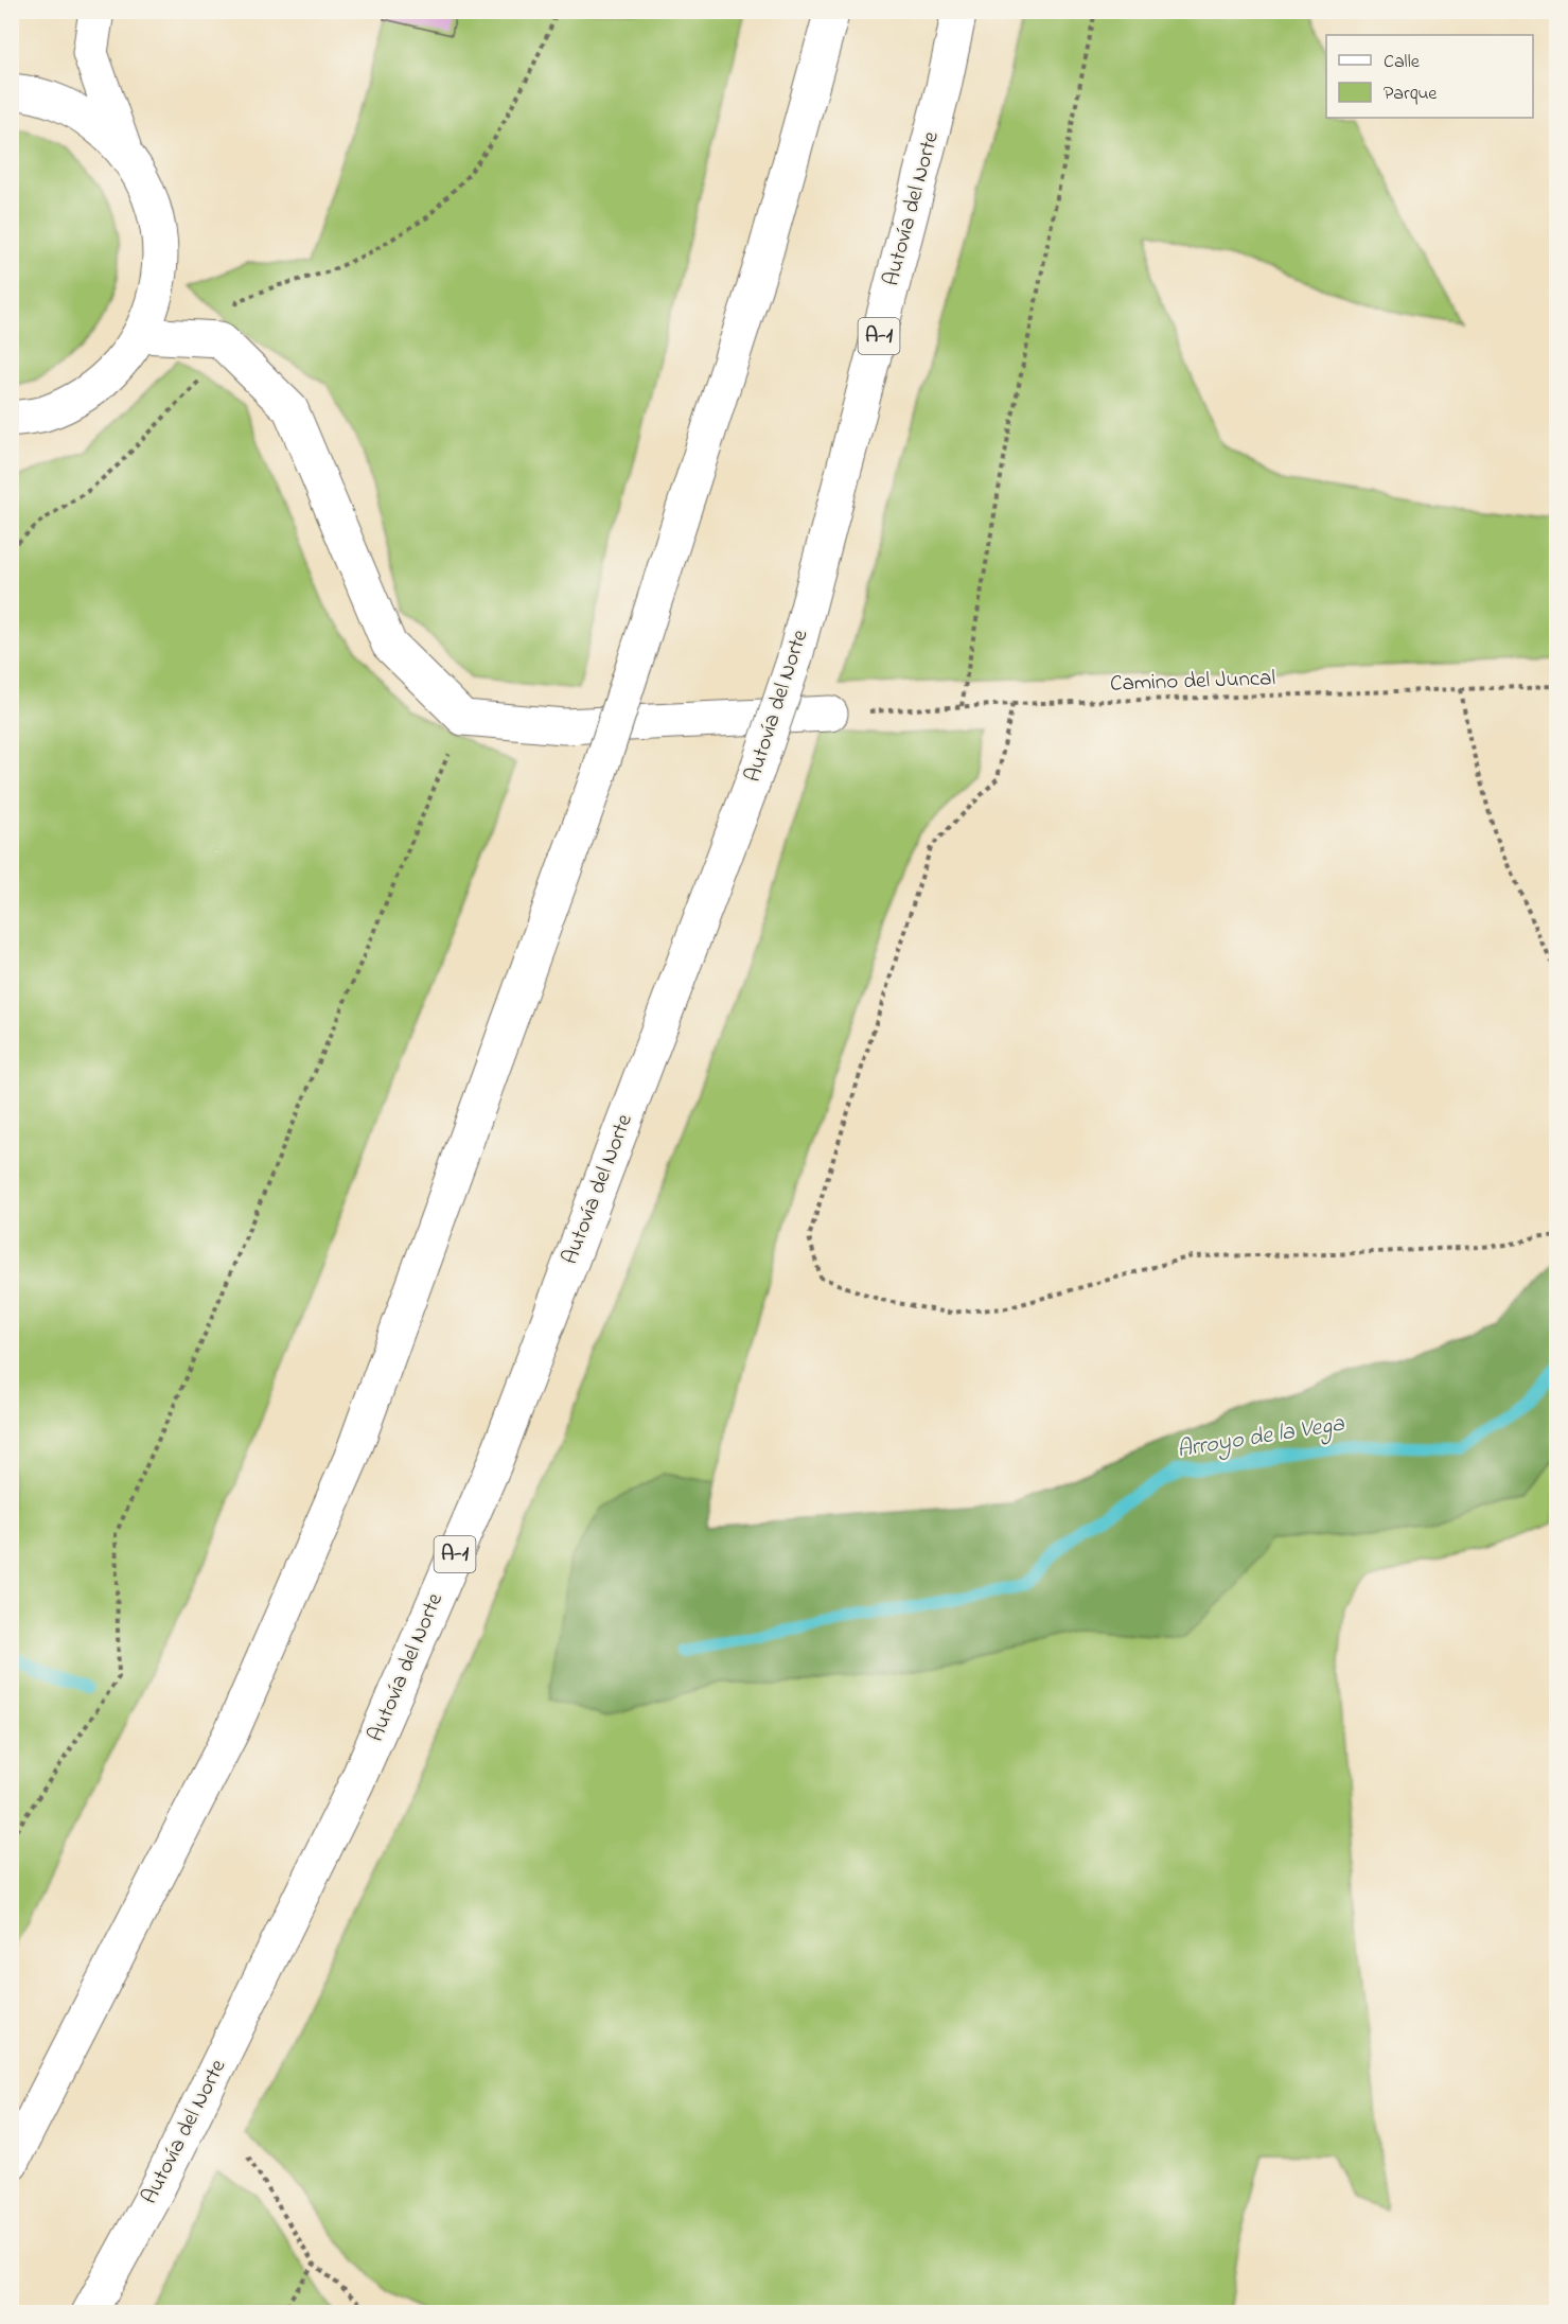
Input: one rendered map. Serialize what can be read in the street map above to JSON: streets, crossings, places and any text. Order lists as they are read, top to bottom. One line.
{"streets":{"main road":["Autovía del Norte","A-1"],"path":["Camino del Juncal"]},"water":["Arroyo de la Vega"],"legend":["Calle","Parque"]}
